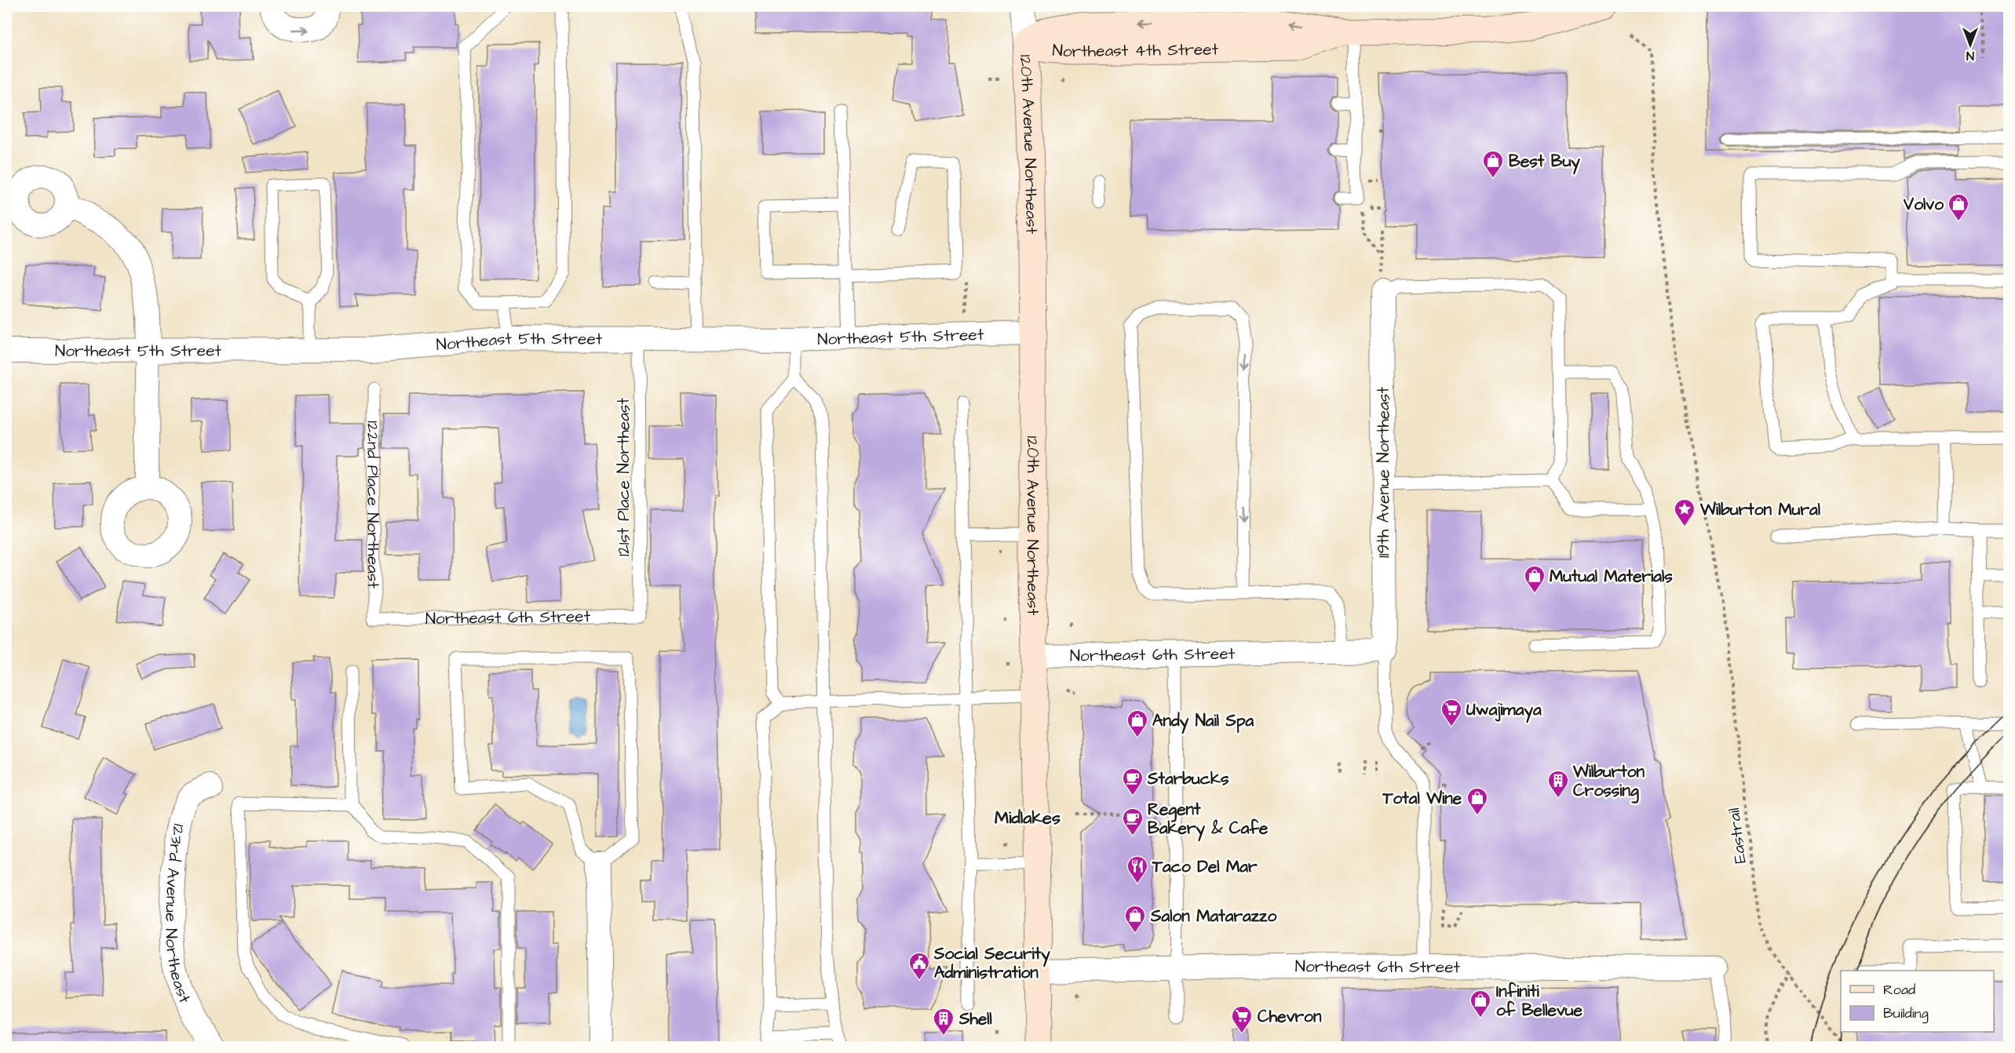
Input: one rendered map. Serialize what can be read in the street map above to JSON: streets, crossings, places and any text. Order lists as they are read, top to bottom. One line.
{"streets":{"main road":["Northeast 4th Street","120th Avenue Northeast"],"street":["Northeast 5th Street","119th Avenue Northeast","Northeast 6th Street","123rd Avenue Northeast"],"lane":["121st Place Northeast","122nd Place Northeast"],"path":["Eastrail"]},"crossings":[["Northeast 4th Street","120th Avenue Northeast"],["120th Avenue Northeast","Northeast 5th Street"],["120th Avenue Northeast","Northeast 6th Street"],["Northeast 5th Street","121st Place Northeast"],["119th Avenue Northeast","Northeast 6th Street"],["121st Place Northeast","Northeast 6th Street"],["122nd Place Northeast","Northeast 6th Street"]],"districts":["Midlakes"],"places":{"shop":["Best Buy","Volvo","Mutual Materials","Andy Nail Spa","Total Wine","Salon Matarazzo","Infiniti of Bellevue"],"place":["Wilburton Mural"],"supermarket":["Uwajimaya","Chevron"],"cafe":["Starbucks","Regent Bakery & Cafe"],"building":["Wilburton Crossing","Shell"],"restaurant":["Taco Del Mar"],"public building":["Social Security Administration"]},"legend":["Road","Building"],"north":"bottom"}
